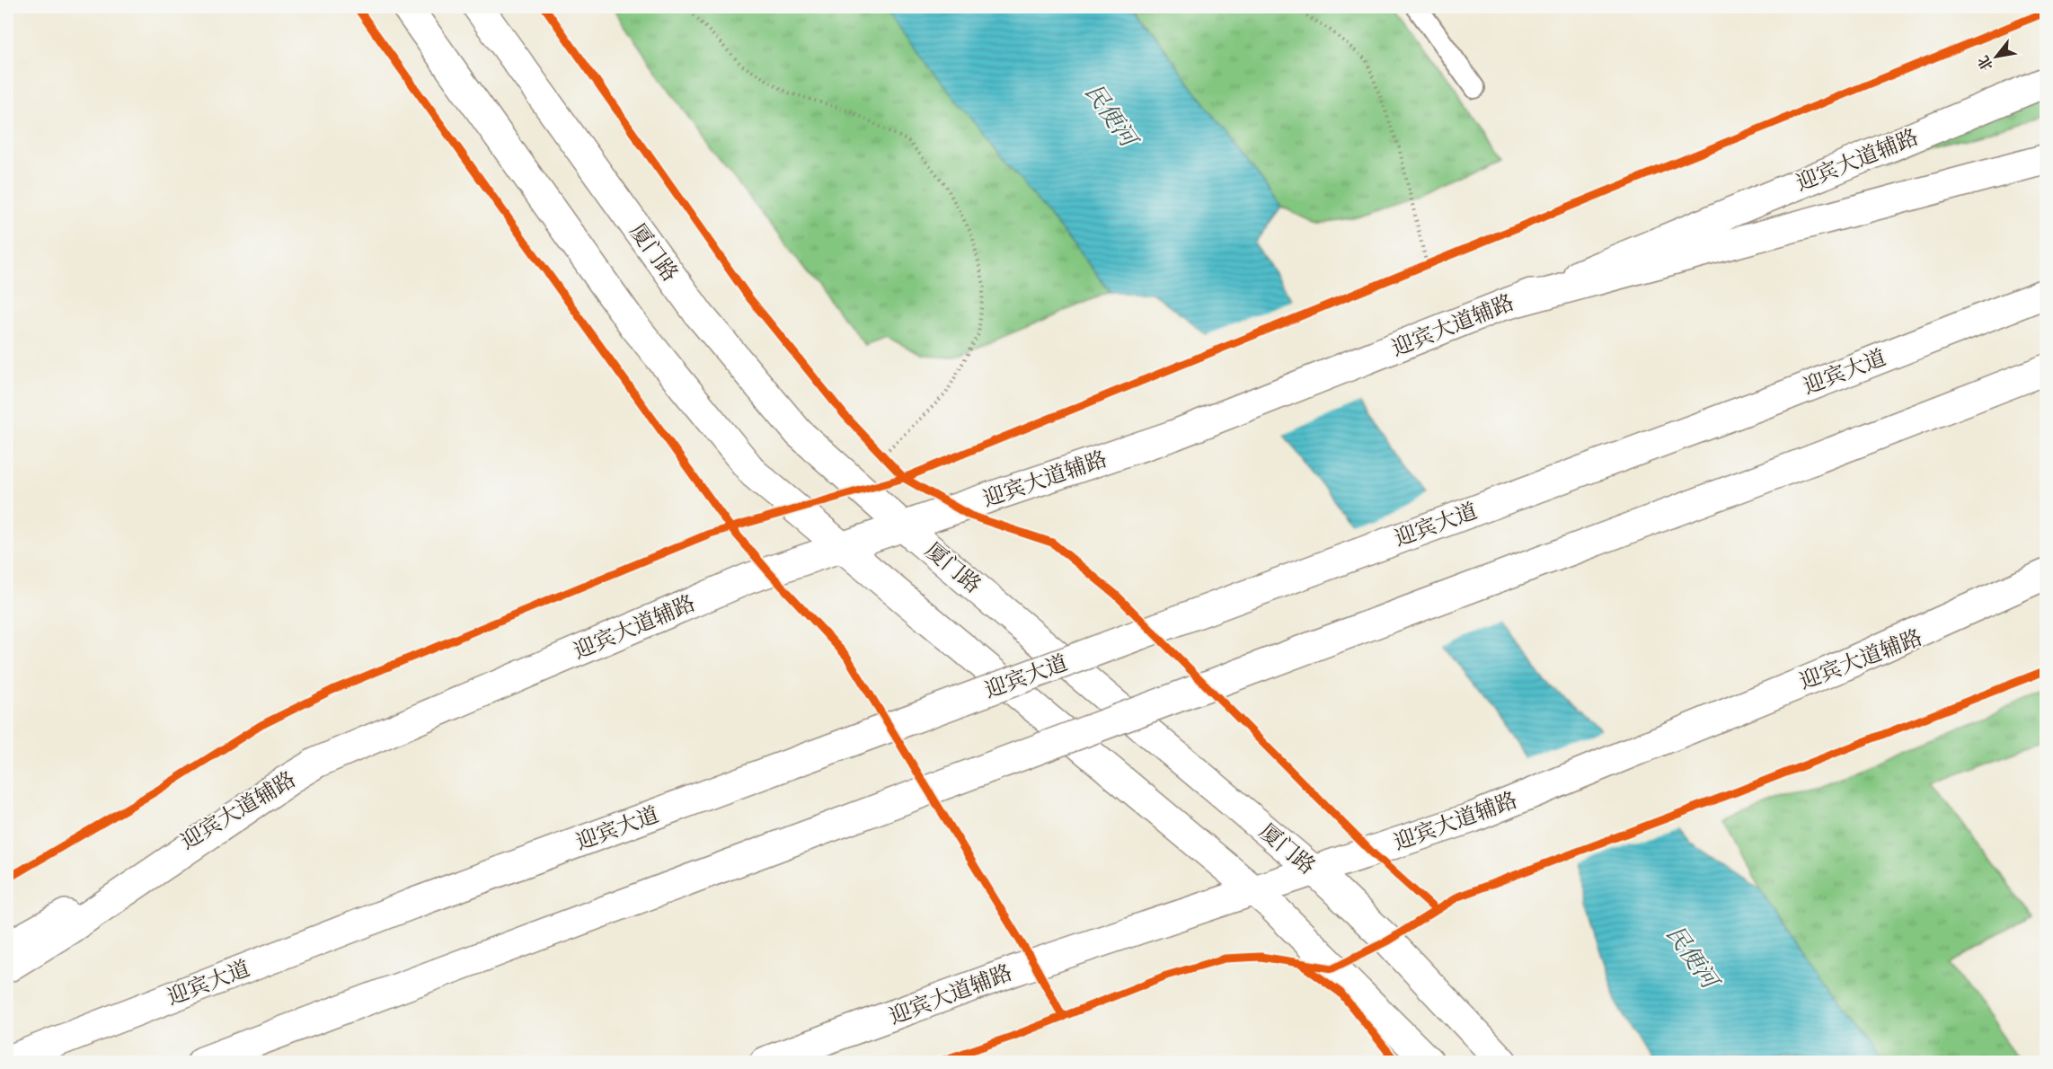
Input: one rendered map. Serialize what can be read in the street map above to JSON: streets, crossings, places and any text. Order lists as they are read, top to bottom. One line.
{"streets":{"main road":["迎宾大道辅路","厦门路","迎宾大道"]},"crossings":[["迎宾大道辅路","厦门路"]],"water":["民便河"],"north":"bottom left"}
